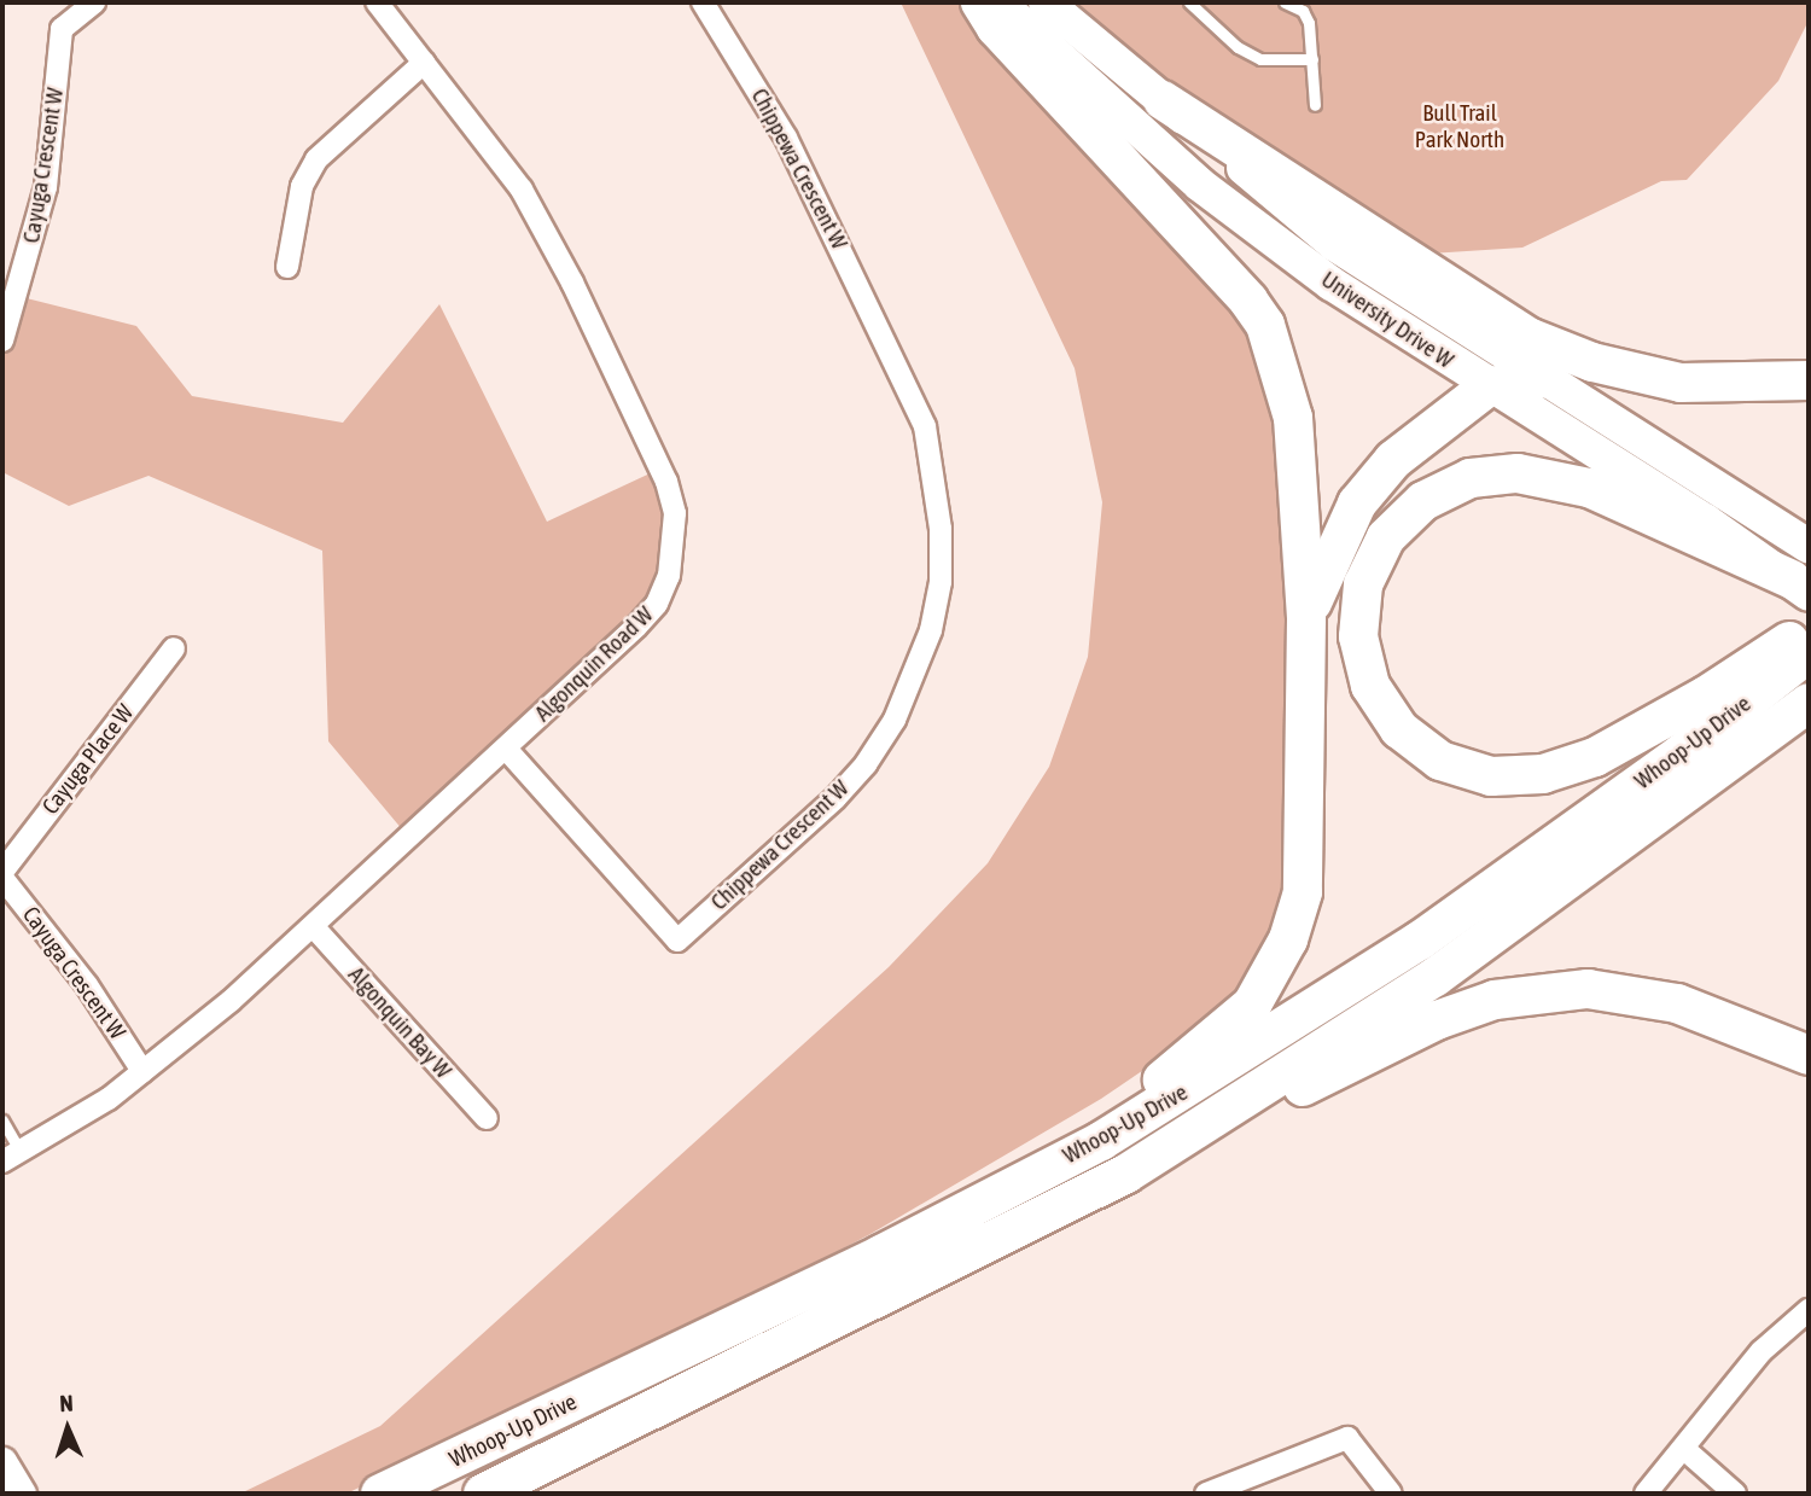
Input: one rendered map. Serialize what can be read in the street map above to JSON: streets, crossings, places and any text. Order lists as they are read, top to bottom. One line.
{"streets":{"highway":["Whoop-Up Drive"],"main road":["University Drive W"],"street":["Cayuga Crescent W","Chippewa Crescent W","Algonquin Road W","Cayuga Place W","Algonquin Bay W"]},"crossings":[["Cayuga Crescent W","Algonquin Road W"],["Chippewa Crescent W","Algonquin Road W"],["Algonquin Road W","Algonquin Bay W"]],"parks":["Bull Trail Park North"],"north":"top"}
